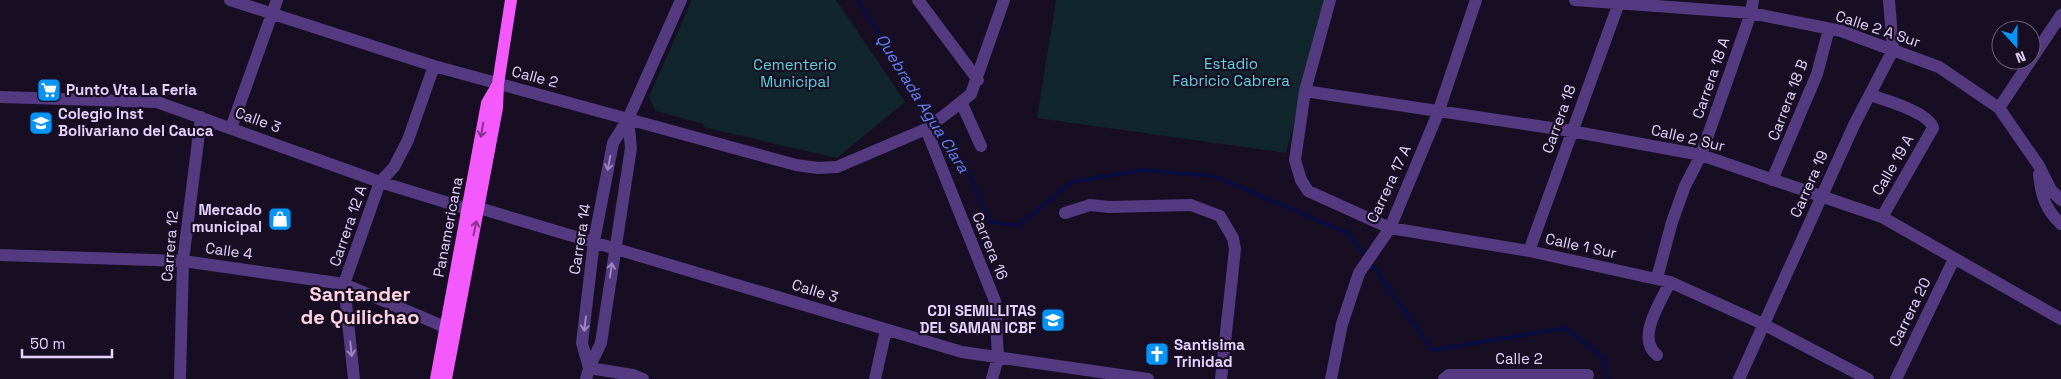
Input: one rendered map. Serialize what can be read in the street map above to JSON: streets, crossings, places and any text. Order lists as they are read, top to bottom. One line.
{"streets":{"main road":["Panamericana"],"street":["Calle 2 A Sur","Calle 2","Carrera 18 A","Carrera 18 B","Carrera 18","Calle 3","Calle 2 Sur","Calle 19 A","Carrera 17 A","Carrera 19","Carrera 12 A","Carrera 14","Carrera 12","Carrera 16","Calle 1 Sur","Calle 4","Carrera 20"]},"crossings":[["Calle 2 A Sur","Carrera 18 A"],["Calle 2 A Sur","Carrera 18 B"],["Calle 2 A Sur","Carrera 18"],["Calle 2 A Sur","Carrera 19"],["Calle 2","Carrera 12 A"],["Calle 2","Panamericana"],["Calle 2","Carrera 14"],["Calle 2","Carrera 16"],["Carrera 18 A","Calle 2 Sur"],["Carrera 18 A","Calle 1 Sur"],["Carrera 18 B","Calle 2 Sur"],["Carrera 18","Calle 2 Sur"],["Carrera 18","Calle 1 Sur"],["Calle 3","Carrera 12 A"],["Calle 3","Panamericana"],["Calle 3","Carrera 14"],["Calle 3","Carrera 12"],["Calle 3","Carrera 16"],["Calle 2 Sur","Calle 19 A"],["Calle 2 Sur","Carrera 17 A"],["Calle 2 Sur","Carrera 19"],["Calle 2 Sur","Calle 1 Sur"],["Calle 2 Sur","Carrera 20"],["Calle 19 A","Carrera 19"],["Carrera 17 A","Calle 1 Sur"],["Carrera 19","Calle 1 Sur"],["Carrera 12 A","Calle 4"],["Panamericana","Calle 4"],["Carrera 12","Calle 4"]],"districts":["Santander de Quilichao"],"water":["Quebrada Agua Clara"],"parks":["Estadio Fabricio Cabrera","Cementerio Municipal"],"places":{"supermarket":["Punto Vta La Feria"],"school or university":["Colegio Inst Bolivariano del Cauca","CDI SEMILLITAS DEL SAMAN ICBF"],"shop":["Mercado municipal"],"church":["Santisima Trinidad"]},"scale_bar":"50 m","north":"bottom"}
